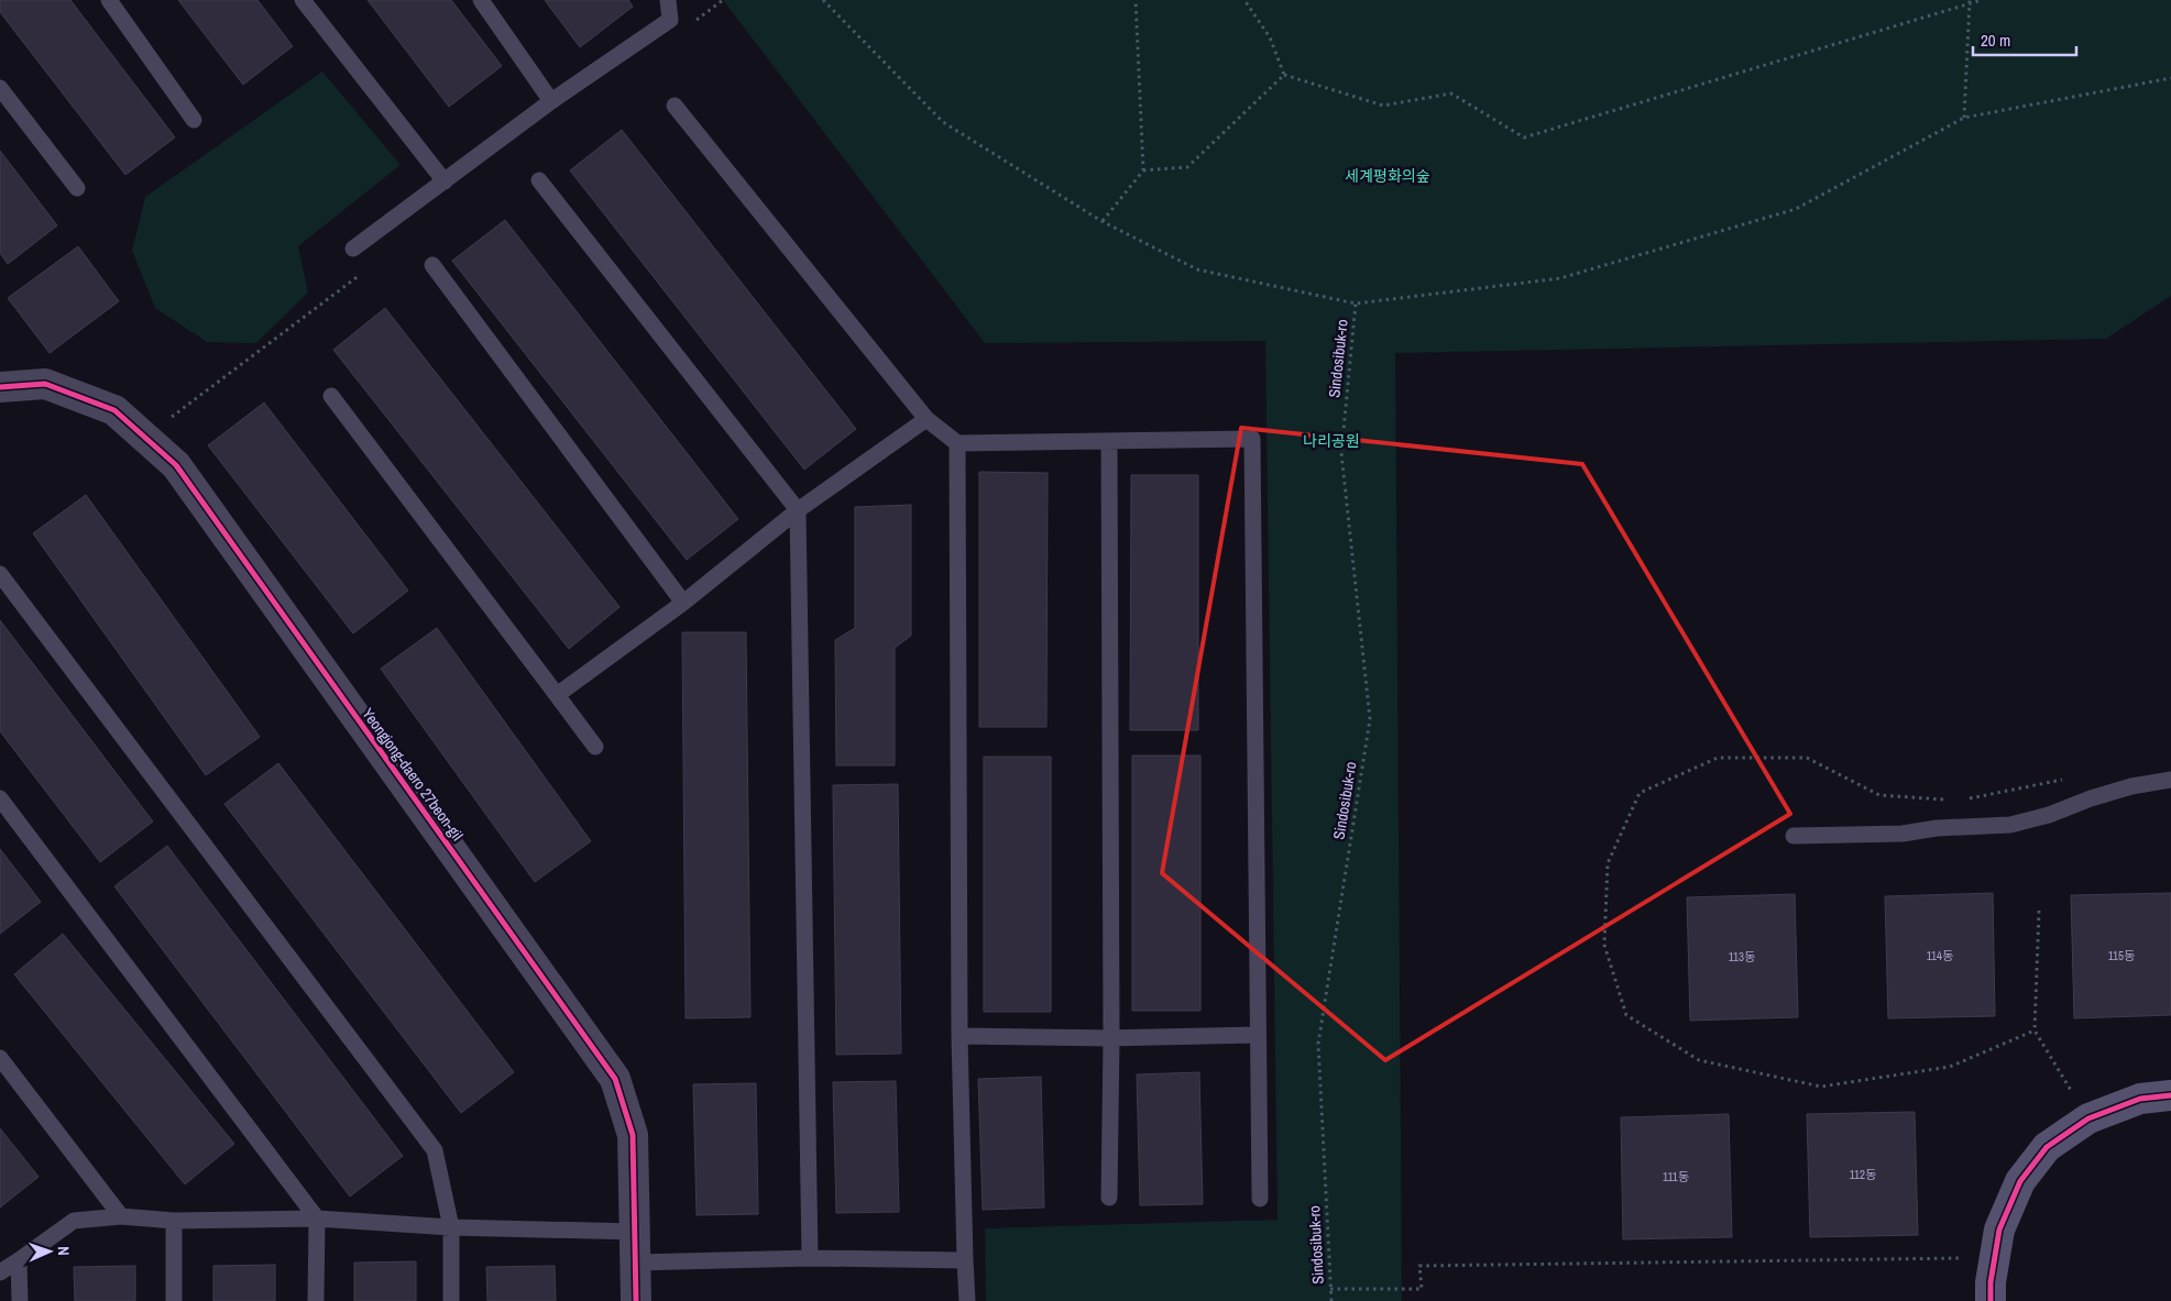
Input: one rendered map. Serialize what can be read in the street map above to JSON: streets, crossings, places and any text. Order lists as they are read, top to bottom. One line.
{"streets":{"street":["Yeongjong-daero 27beon-gil"],"path":["Sindosibuk-ro"]},"parks":["세계평화의숲","나리공원"],"house_numbers":["114동","115동","113동","112동","111동"],"scale_bar":"20 m","north":"right"}
